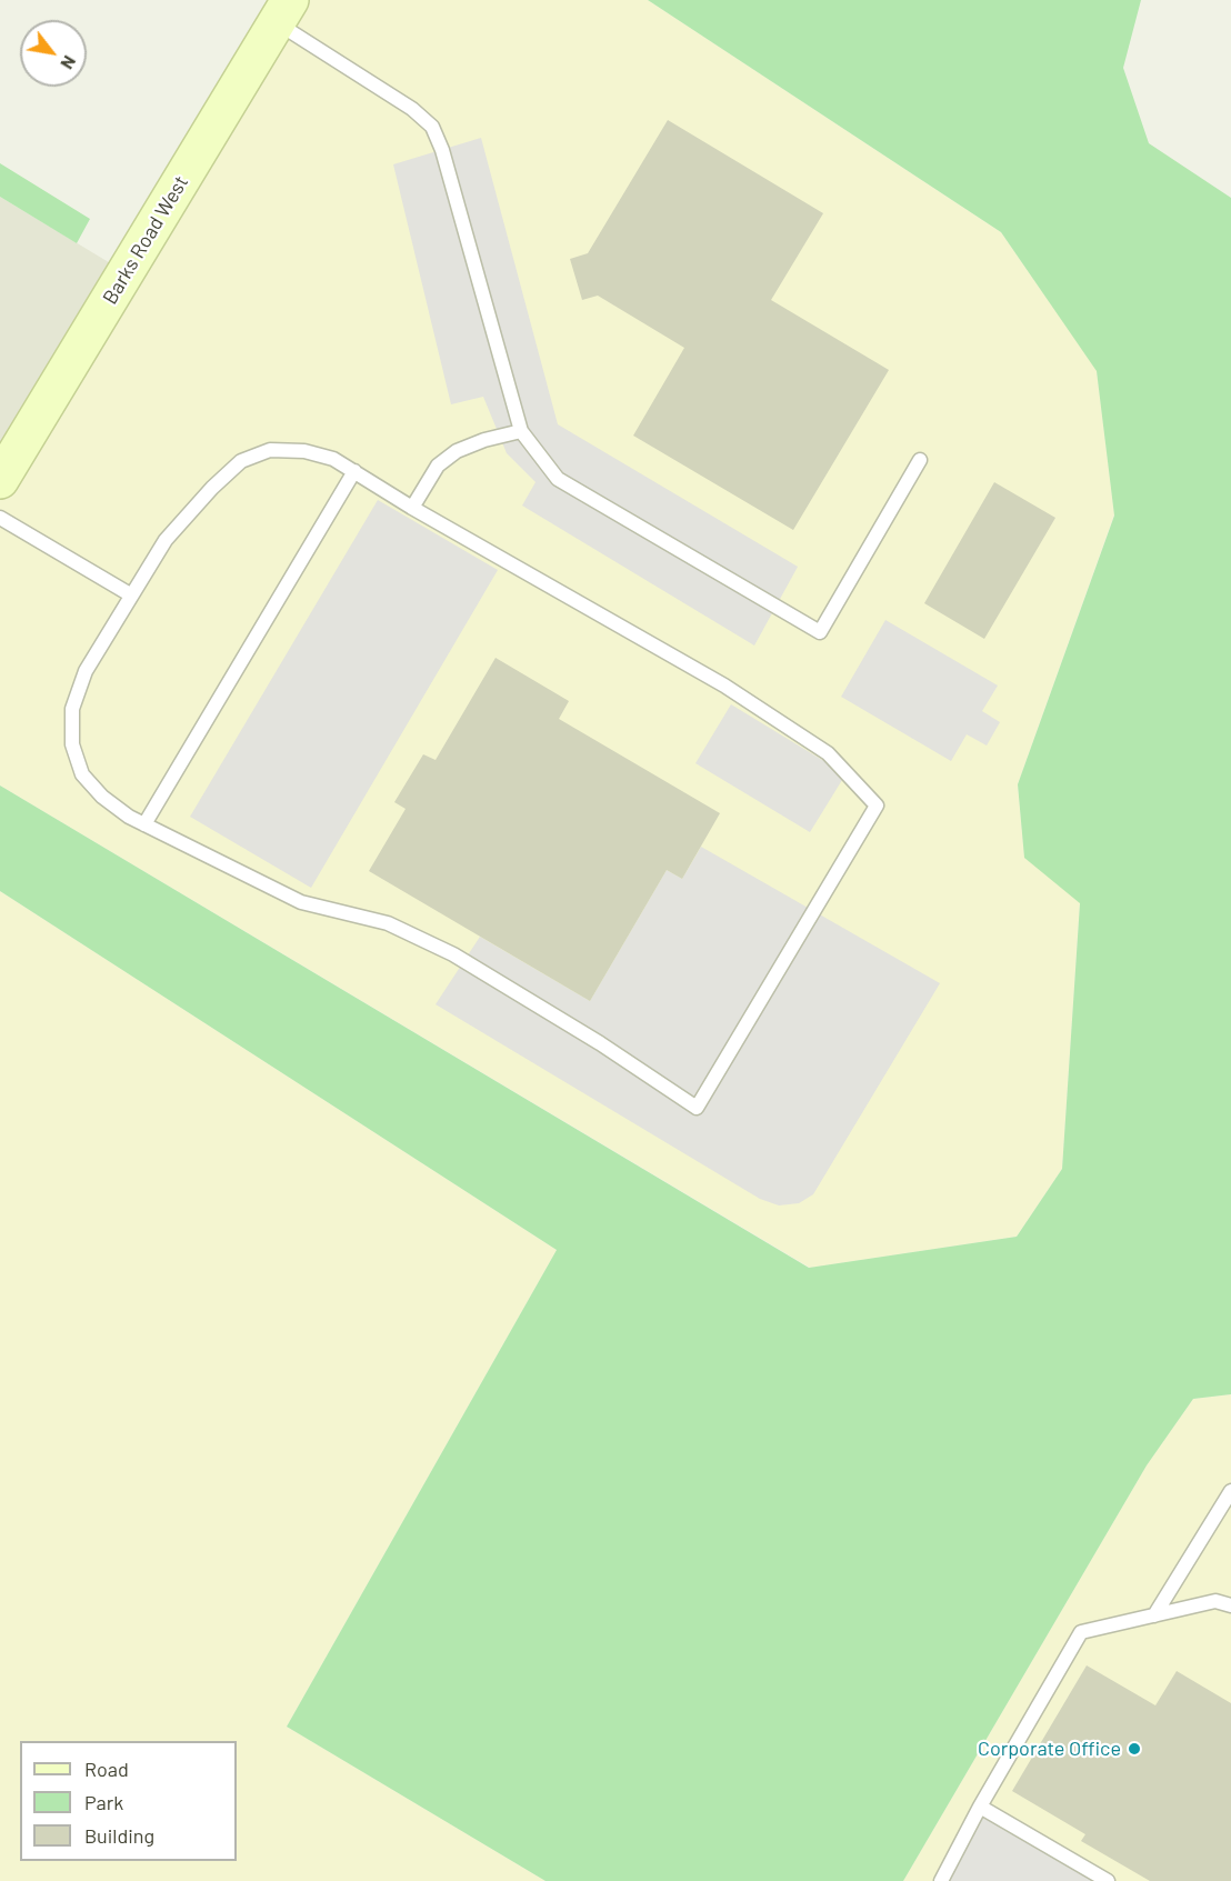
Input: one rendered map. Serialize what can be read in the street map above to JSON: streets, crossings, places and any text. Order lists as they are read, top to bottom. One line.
{"streets":{"street":["Barks Road West"]},"places":["Corporate Office"],"legend":["Road","Park","Building"],"north":"bottom right"}
